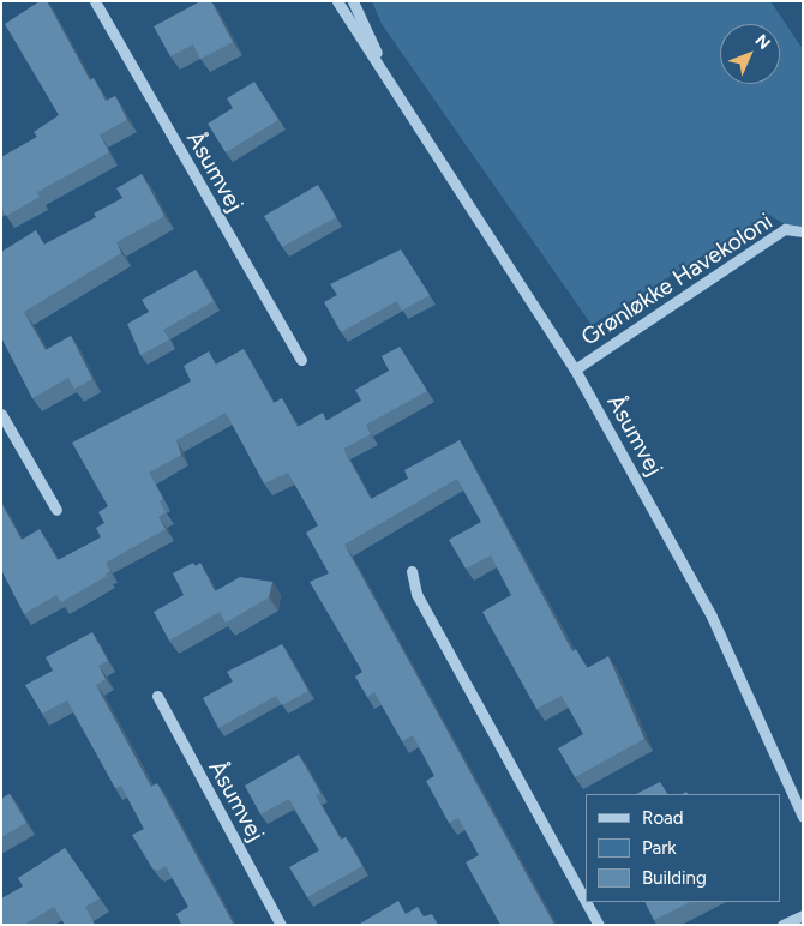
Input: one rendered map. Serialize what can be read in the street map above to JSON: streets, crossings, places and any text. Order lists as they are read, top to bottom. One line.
{"streets":{"street":["Åsumvej","Grønløkke Havekoloni"]},"crossings":[["Åsumvej","Grønløkke Havekoloni"]],"legend":["Road","Park","Building"],"north":"top right"}
